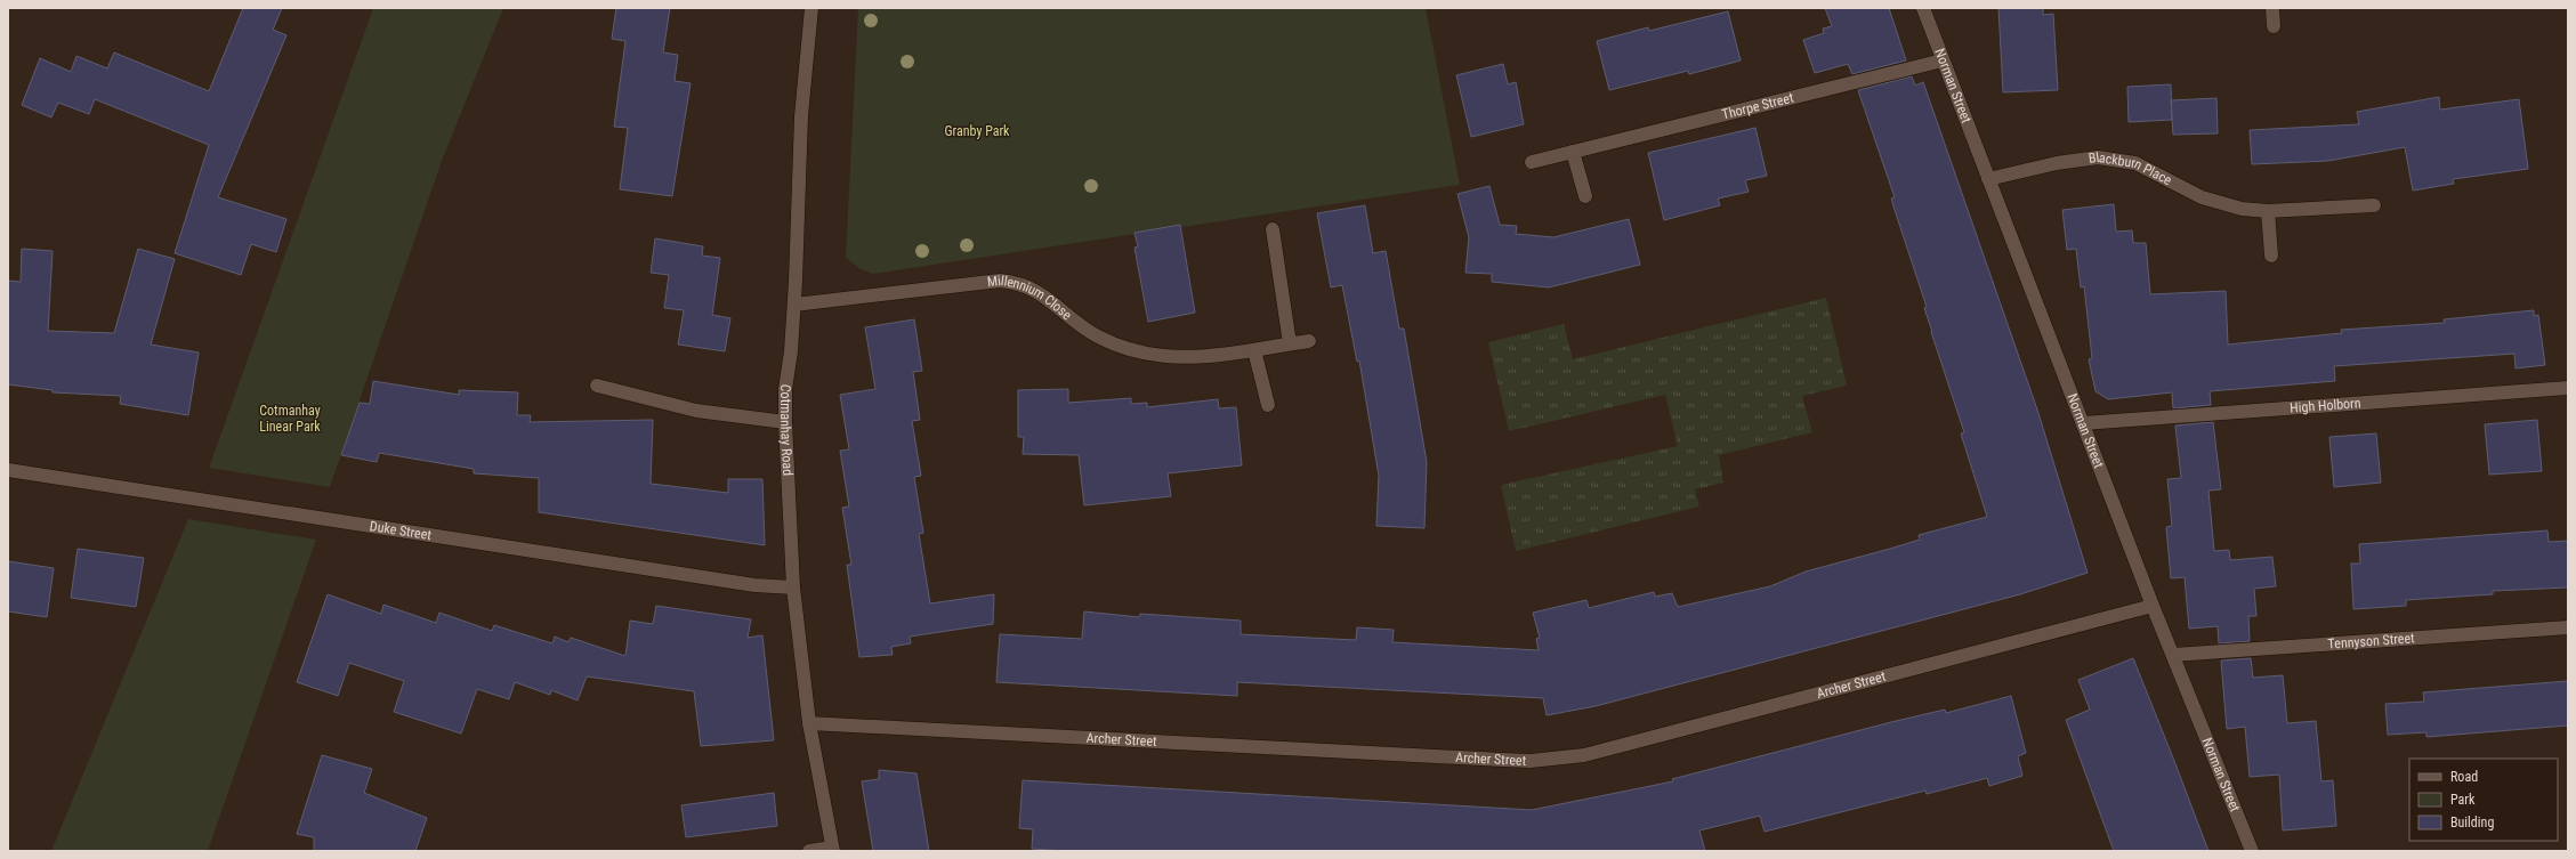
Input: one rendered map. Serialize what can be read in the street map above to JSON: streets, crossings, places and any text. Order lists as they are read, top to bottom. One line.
{"streets":{"street":["Norman Street","Thorpe Street","Blackburn Place","Millennium Close","High Holborn","Cotmanhay Road","Duke Street","Tennyson Street","Archer Street"]},"crossings":[["Norman Street","Thorpe Street"],["Norman Street","Blackburn Place"],["Norman Street","High Holborn"],["Norman Street","Tennyson Street"],["Norman Street","Archer Street"],["Millennium Close","Cotmanhay Road"],["Cotmanhay Road","Duke Street"],["Cotmanhay Road","Archer Street"]],"parks":["Granby Park","Cotmanhay Linear Park"],"legend":["Road","Park","Building"]}
